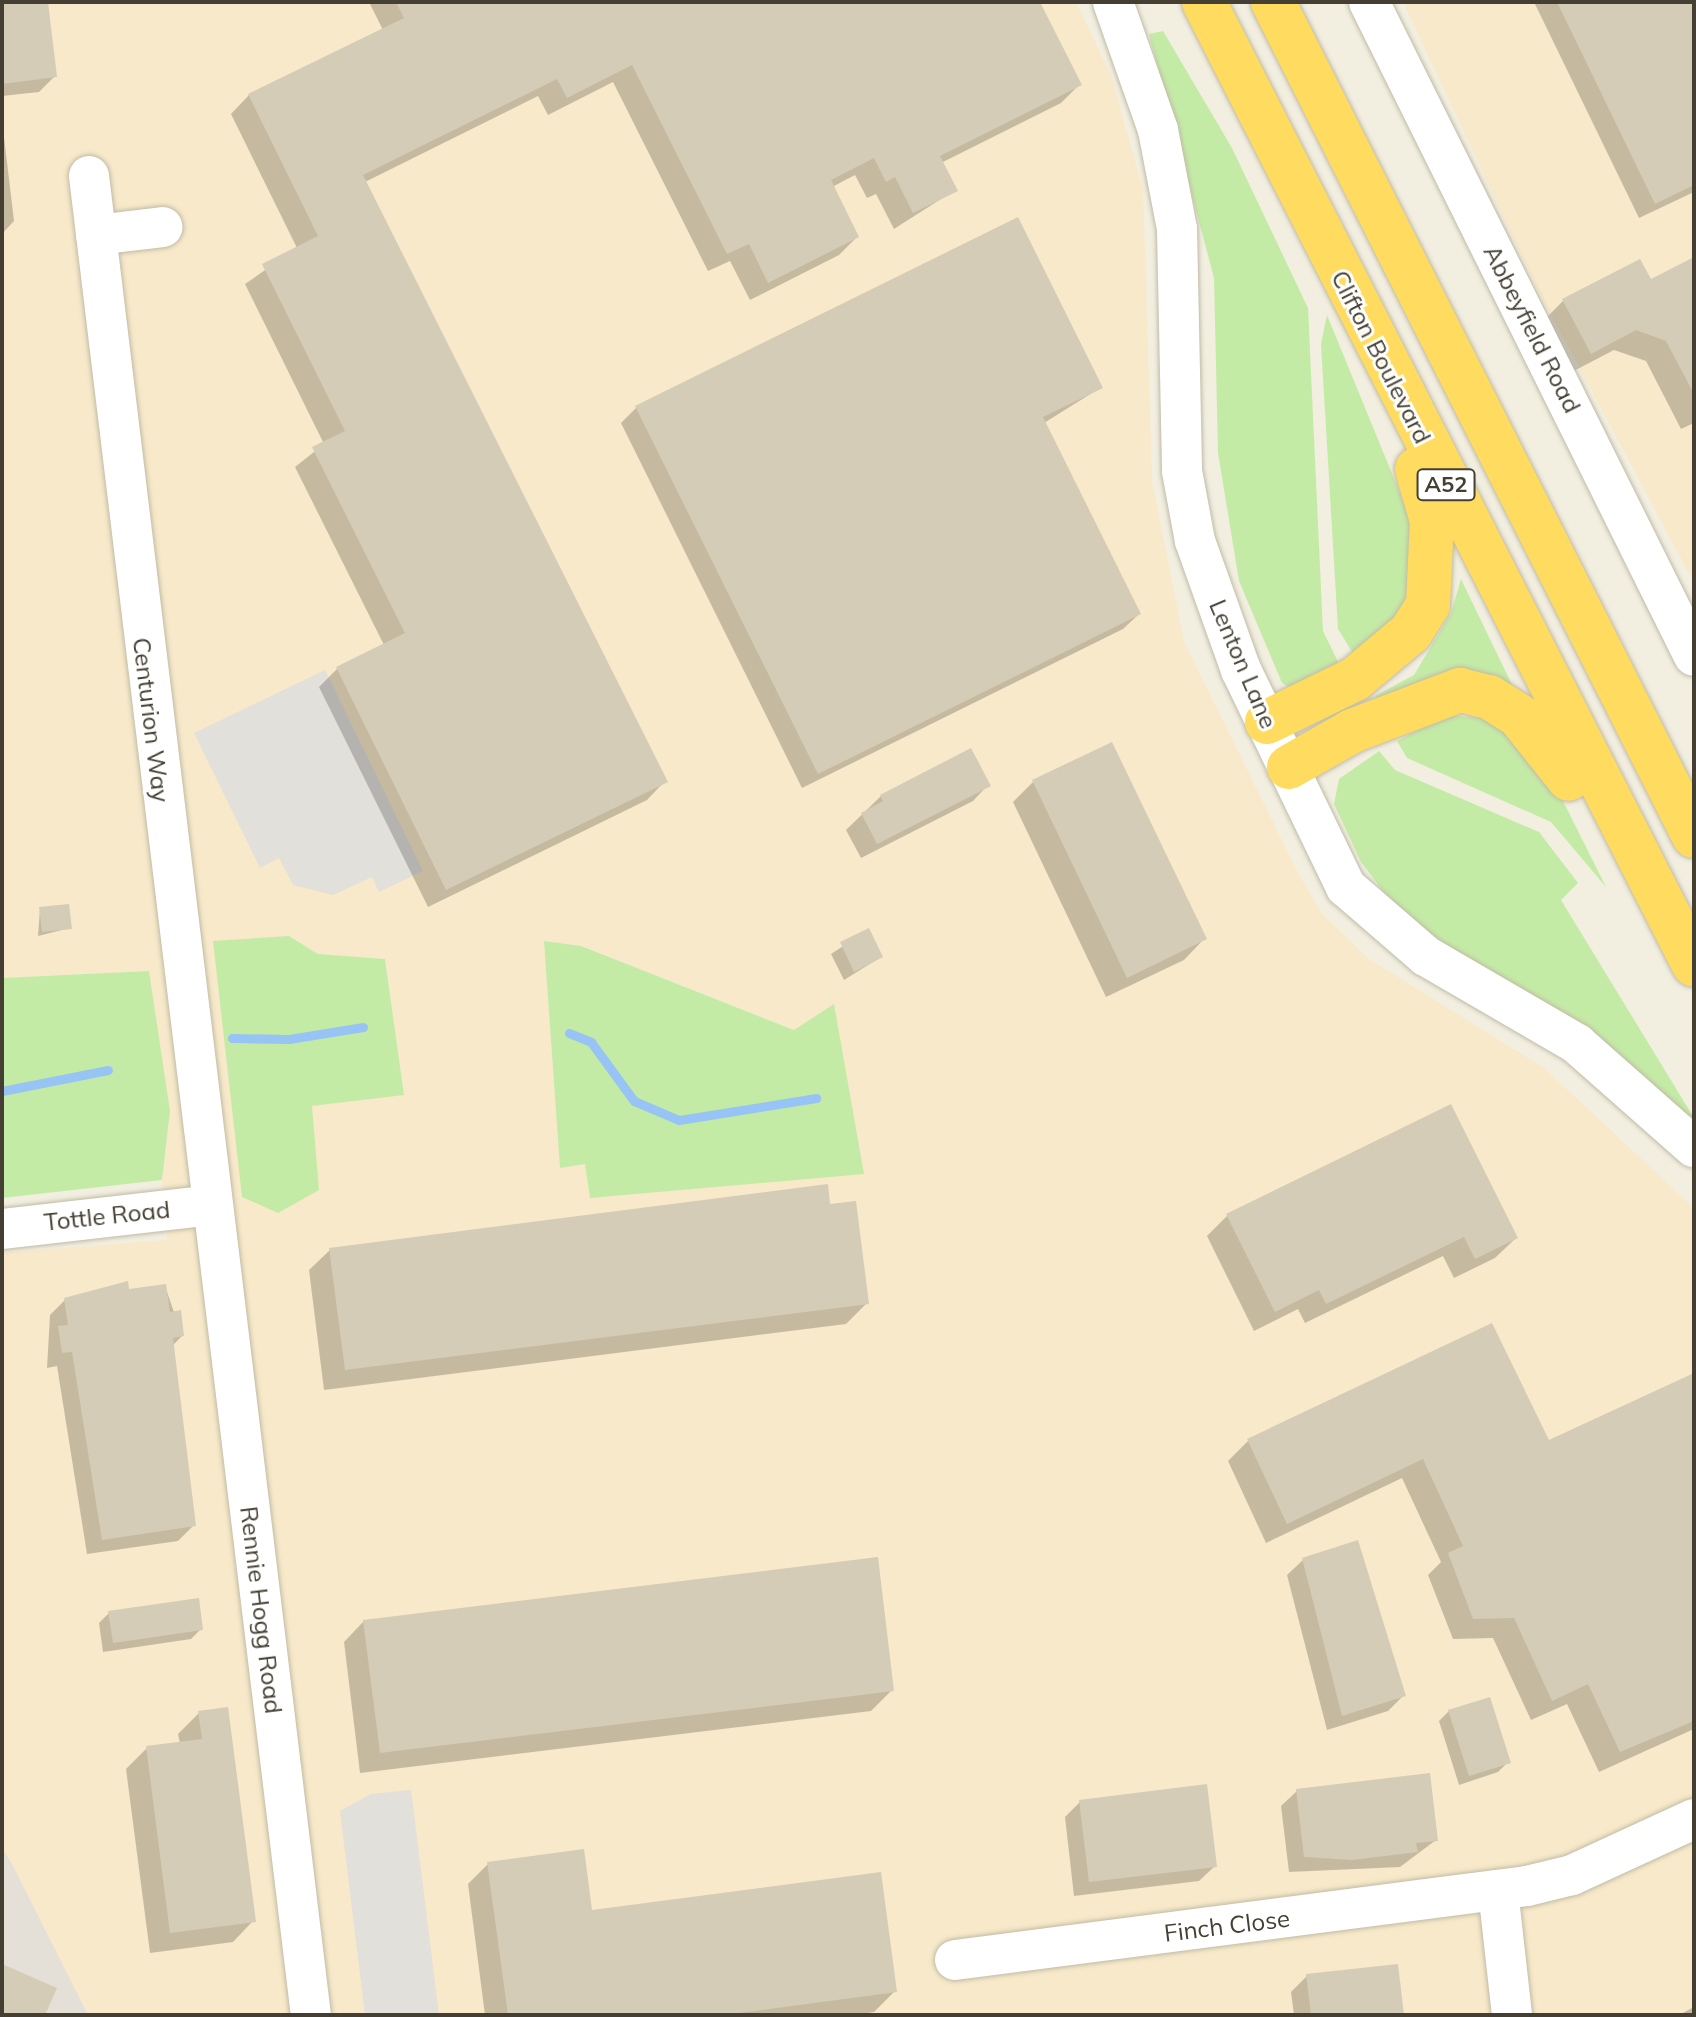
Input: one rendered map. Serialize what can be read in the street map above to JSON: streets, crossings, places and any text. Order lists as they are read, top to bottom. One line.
{"streets":{"highway":["Clifton Boulevard","A52"],"street":["Abbeyfield Road","Lenton Lane","Centurion Way","Tottle Road","Rennie Hogg Road","Finch Close"]},"crossings":[["Centurion Way","Tottle Road"],["Centurion Way","Rennie Hogg Road"],["Tottle Road","Rennie Hogg Road"]]}
